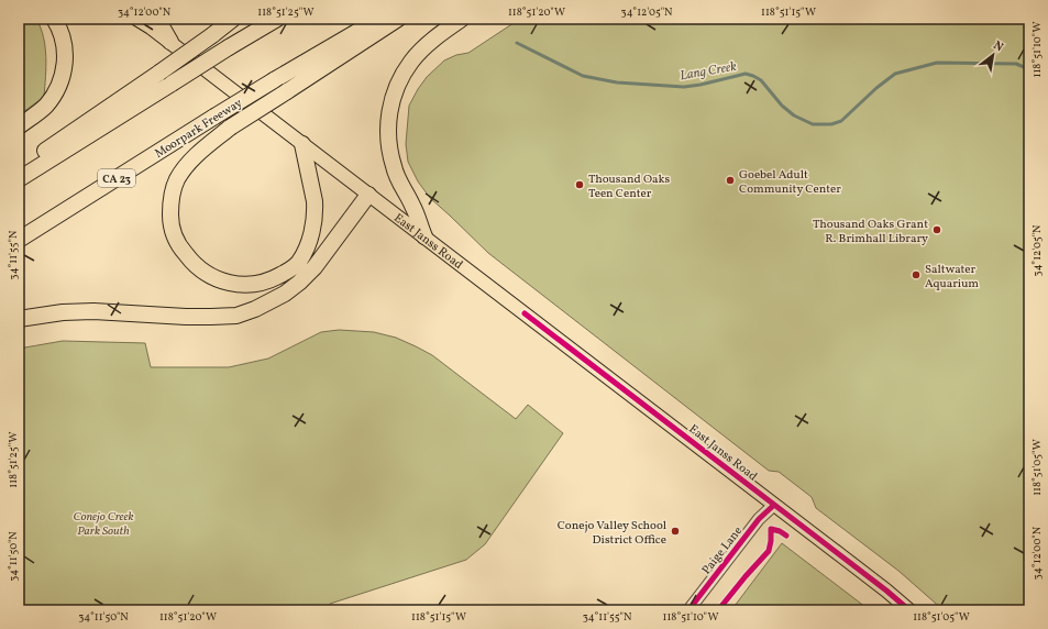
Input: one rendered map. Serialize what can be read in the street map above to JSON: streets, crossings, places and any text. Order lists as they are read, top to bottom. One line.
{"streets":{"highway":["Moorpark Freeway","CA 23"],"main road":["East Janss Road"],"street":["Paige Lane"]},"crossings":[["East Janss Road","Paige Lane"]],"water":["Lang Creek"],"parks":["Conejo Creek Park South"],"places":["Goebel Adult Community Center","Thousand Oaks Teen Center","Thousand Oaks Grant R. Brimhall Library","Saltwater Aquarium","Conejo Valley School District Office"],"north":"top right","coordinates":["34°12'00\"N","118°51'25\"W","118°51'20\"W","34°12'05\"N","118°51'15\"W","118°51'10\"W","34°11'55\"N","118°51'05\"W","34°11'50\"N"]}
